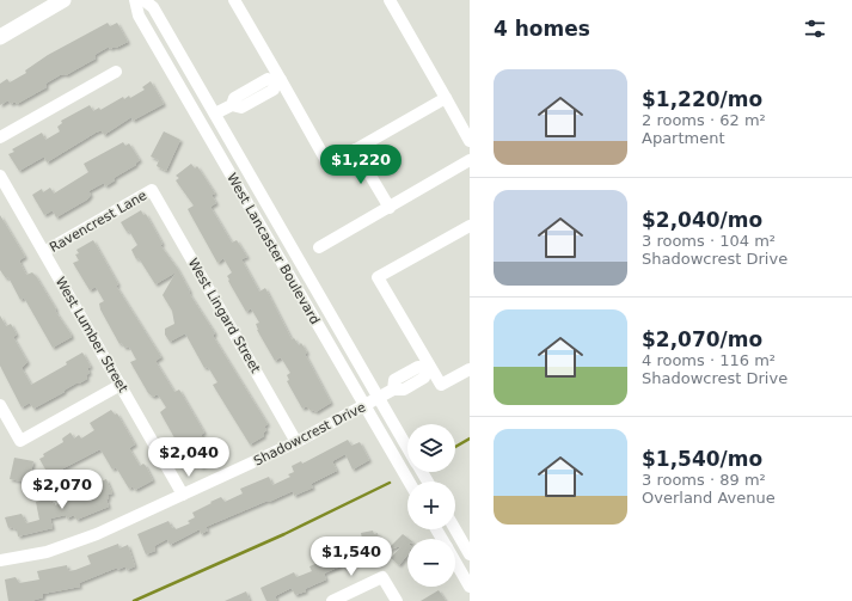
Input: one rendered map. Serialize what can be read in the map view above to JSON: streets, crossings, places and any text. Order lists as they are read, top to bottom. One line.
{"streets":{"street":["Ravencrest Lane","West Lancaster Boulevard","West Lingard Street","West Lumber Street","Shadowcrest Drive"]},"crossings":[["Ravencrest Lane","West Lingard Street"],["Ravencrest Lane","West Lumber Street"],["West Lancaster Boulevard","Shadowcrest Drive"],["West Lingard Street","Shadowcrest Drive"],["West Lumber Street","Shadowcrest Drive"]],"page":{"heading":"4 homes","list":[{"name":"$1,220/mo","note":"2 rooms · 62 m² · Apartment"},{"name":"$2,040/mo","note":"3 rooms · 104 m² · Shadowcrest Drive"},{"name":"$2,070/mo","note":"4 rooms · 116 m² · Shadowcrest Drive"},{"name":"$1,540/mo","note":"3 rooms · 89 m² · Overland Avenue"}],"price":["$1,220","$2,040","$2,070","$1,540"],"map_buttons":["+","−"]}}
